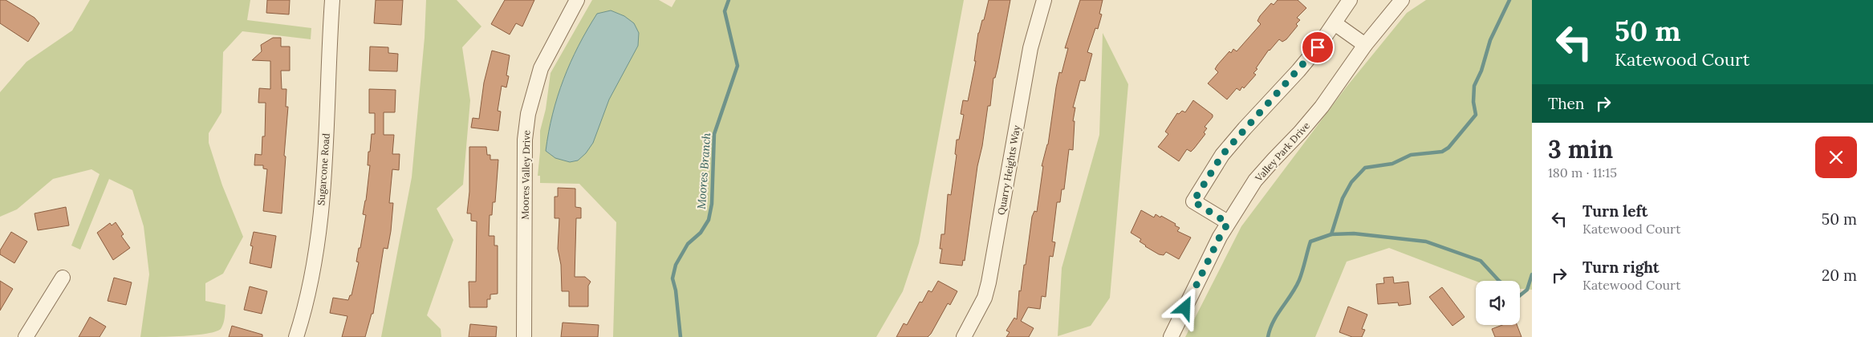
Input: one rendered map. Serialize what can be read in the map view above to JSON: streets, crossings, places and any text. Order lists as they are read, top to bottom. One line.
{"streets":{"street":["Valley Park Drive","Sugarcone Road","Quarry Heights Way","Moores Valley Drive"]},"water":["Moores Branch"],"page":{"turn":["50 m","Katewood Court"],"then":"Then","heading":["3 min","180 m · 11:15"],"list":[{"name":"Turn left","note":"Katewood Court","value":"50 m"},{"name":"Turn right","note":"Katewood Court","value":"20 m"}]}}
